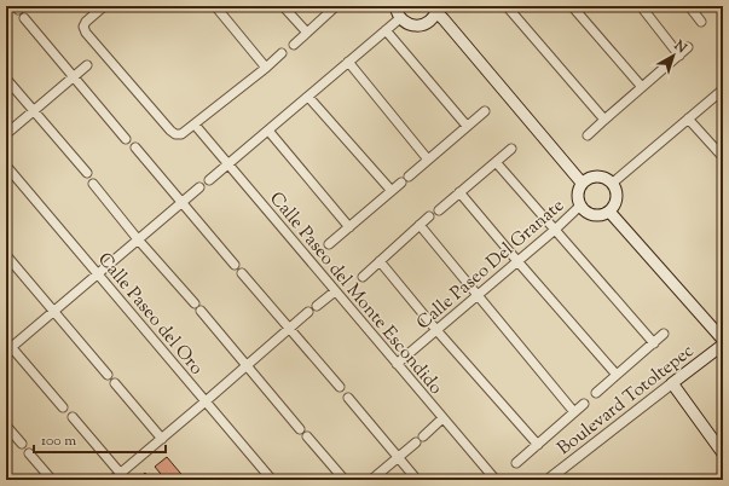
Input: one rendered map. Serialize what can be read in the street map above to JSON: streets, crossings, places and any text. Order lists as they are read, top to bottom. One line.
{"streets":{"main road":["Boulevard Totoltepec"],"street":["Calle Paseo Del Granate","Calle Paseo del Monte Escondido","Calle Paseo del Oro"]},"crossings":[["Calle Paseo Del Granate","Calle Paseo del Monte Escondido"]],"scale_bar":"100 m","north":"top right"}
